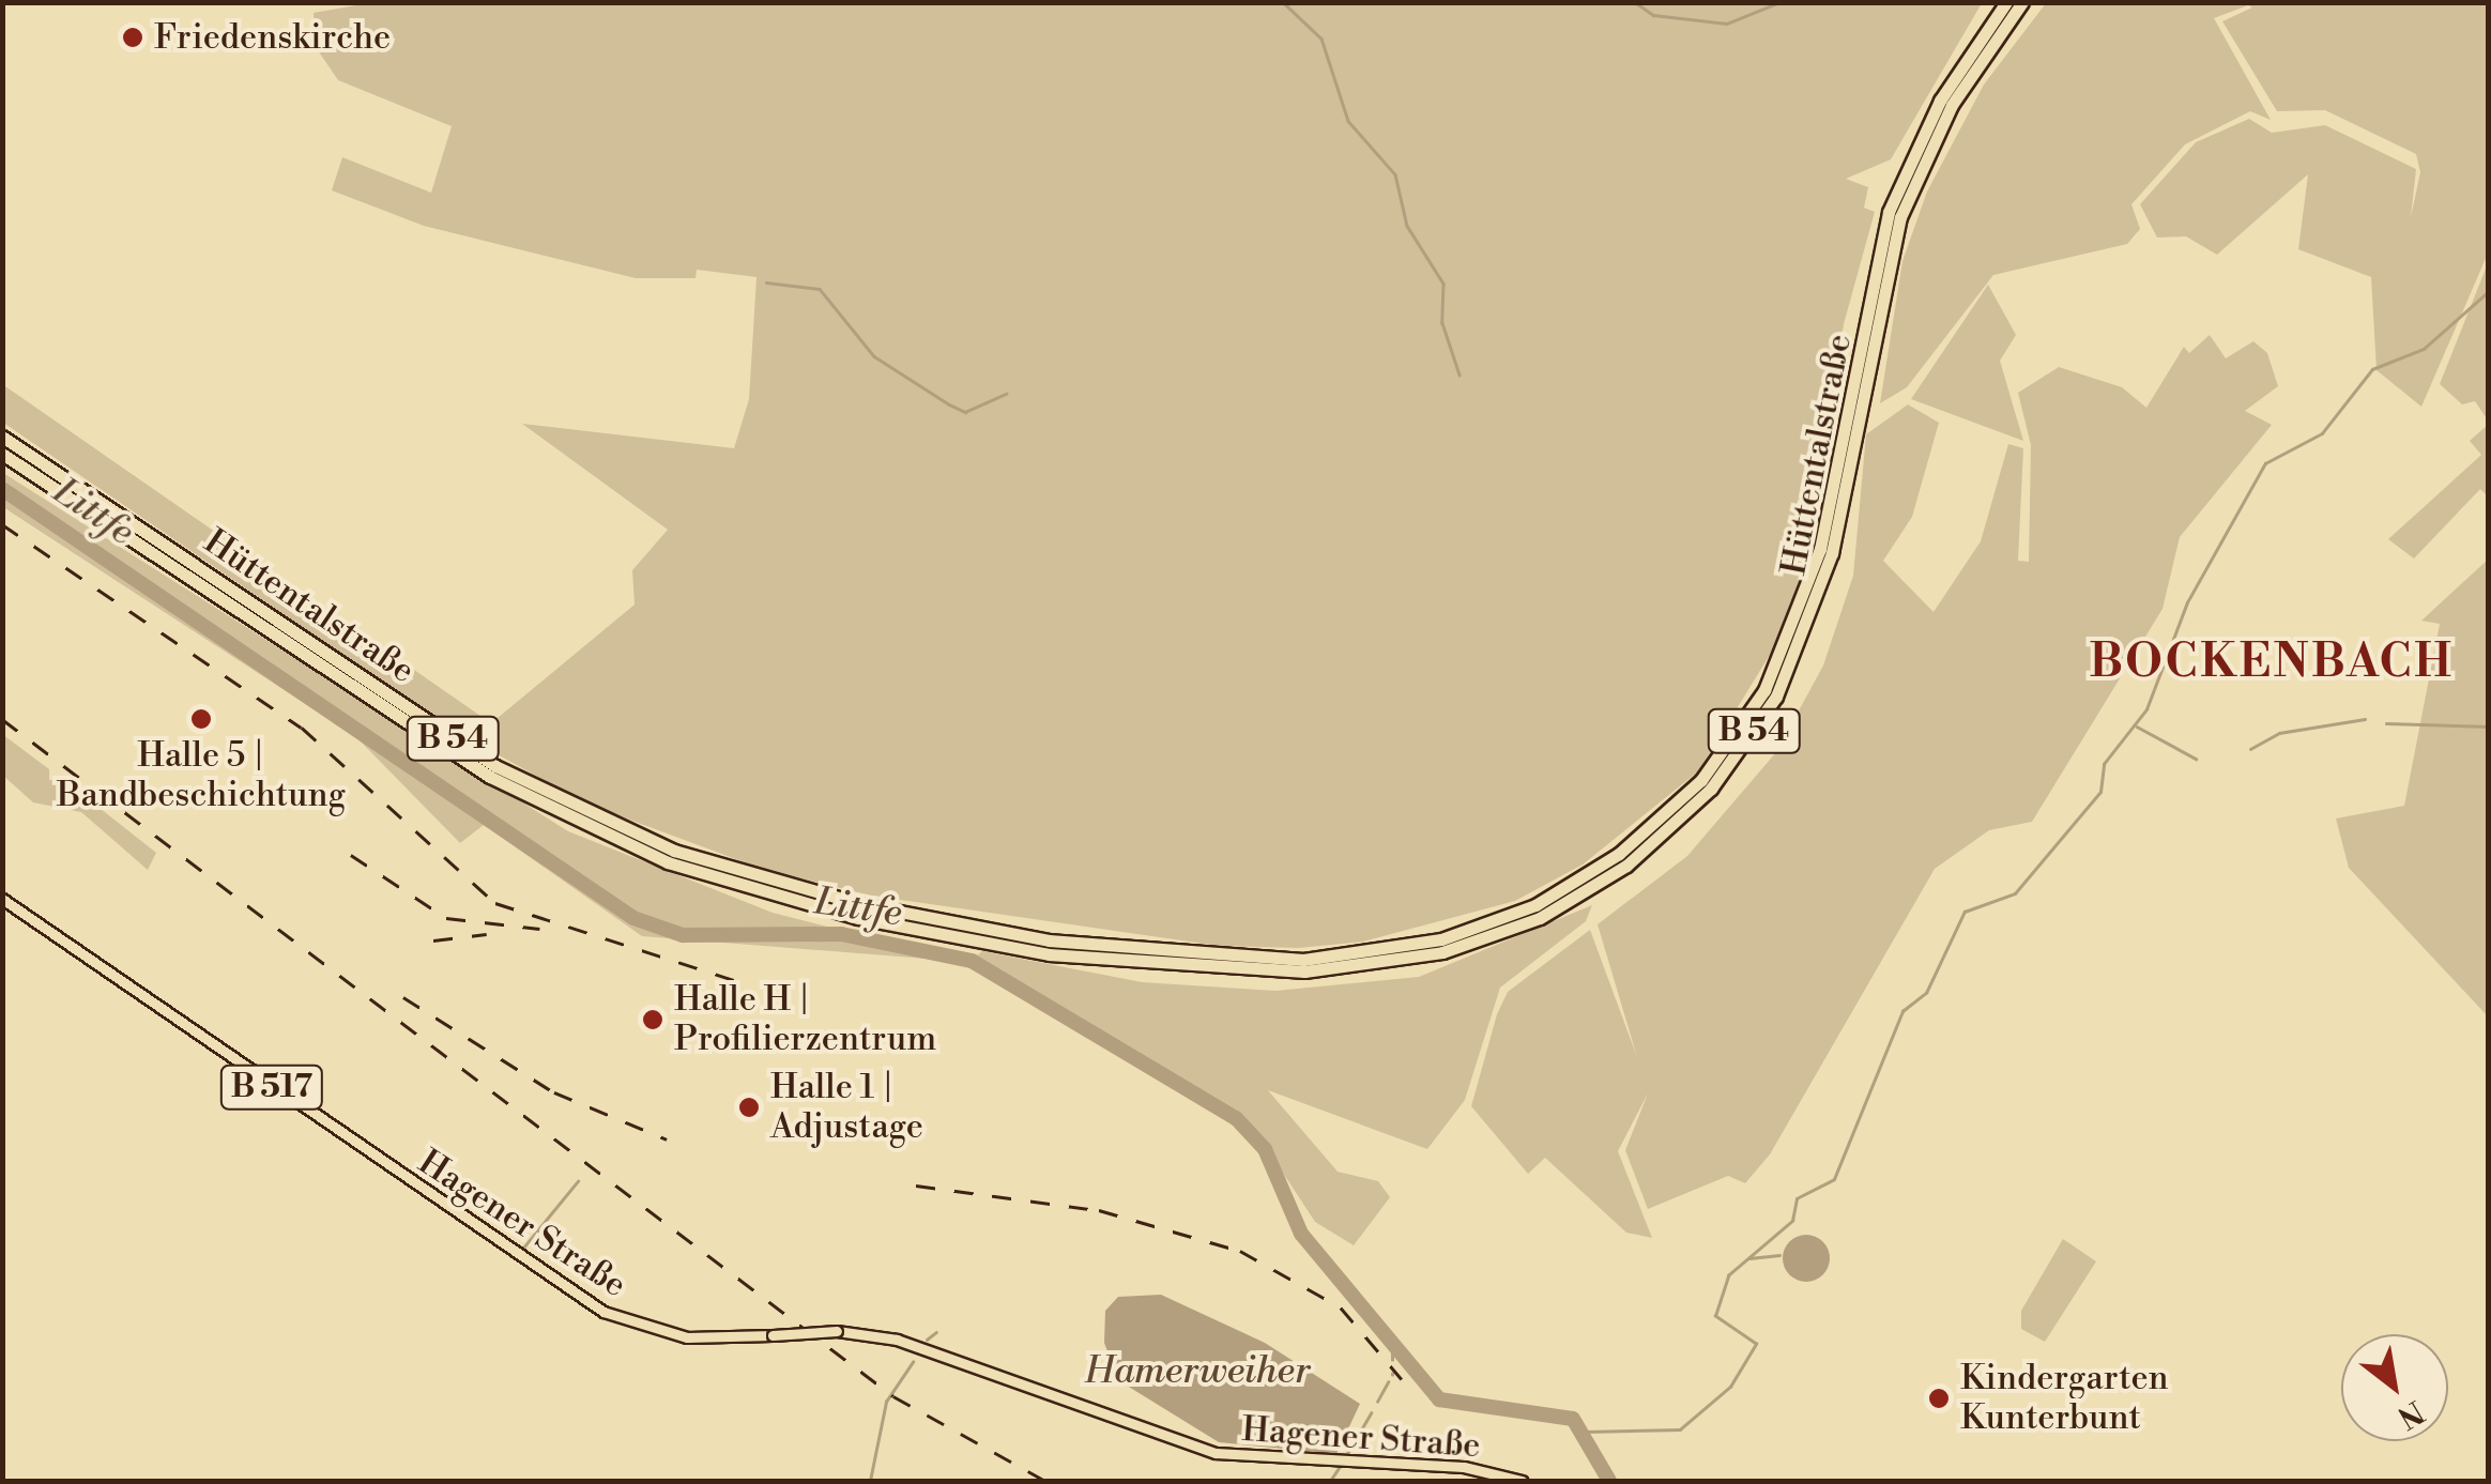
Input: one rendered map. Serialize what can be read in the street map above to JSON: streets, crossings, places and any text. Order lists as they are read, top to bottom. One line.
{"streets":{"highway":["Hüttentalstraße","B 54"],"main road":["B 517","Hagener Straße"]},"crossings":[["Hüttentalstraße","B 54"]],"districts":["BOCKENBACH"],"water":["Littfe","Hamerweiher"],"places":["Friedenskirche","Halle 5 | Bandbeschichtung","Halle H | Profilierzentrum","Halle 1 | Adjustage","Kindergarten Kunterbunt"],"north":"bottom right"}
